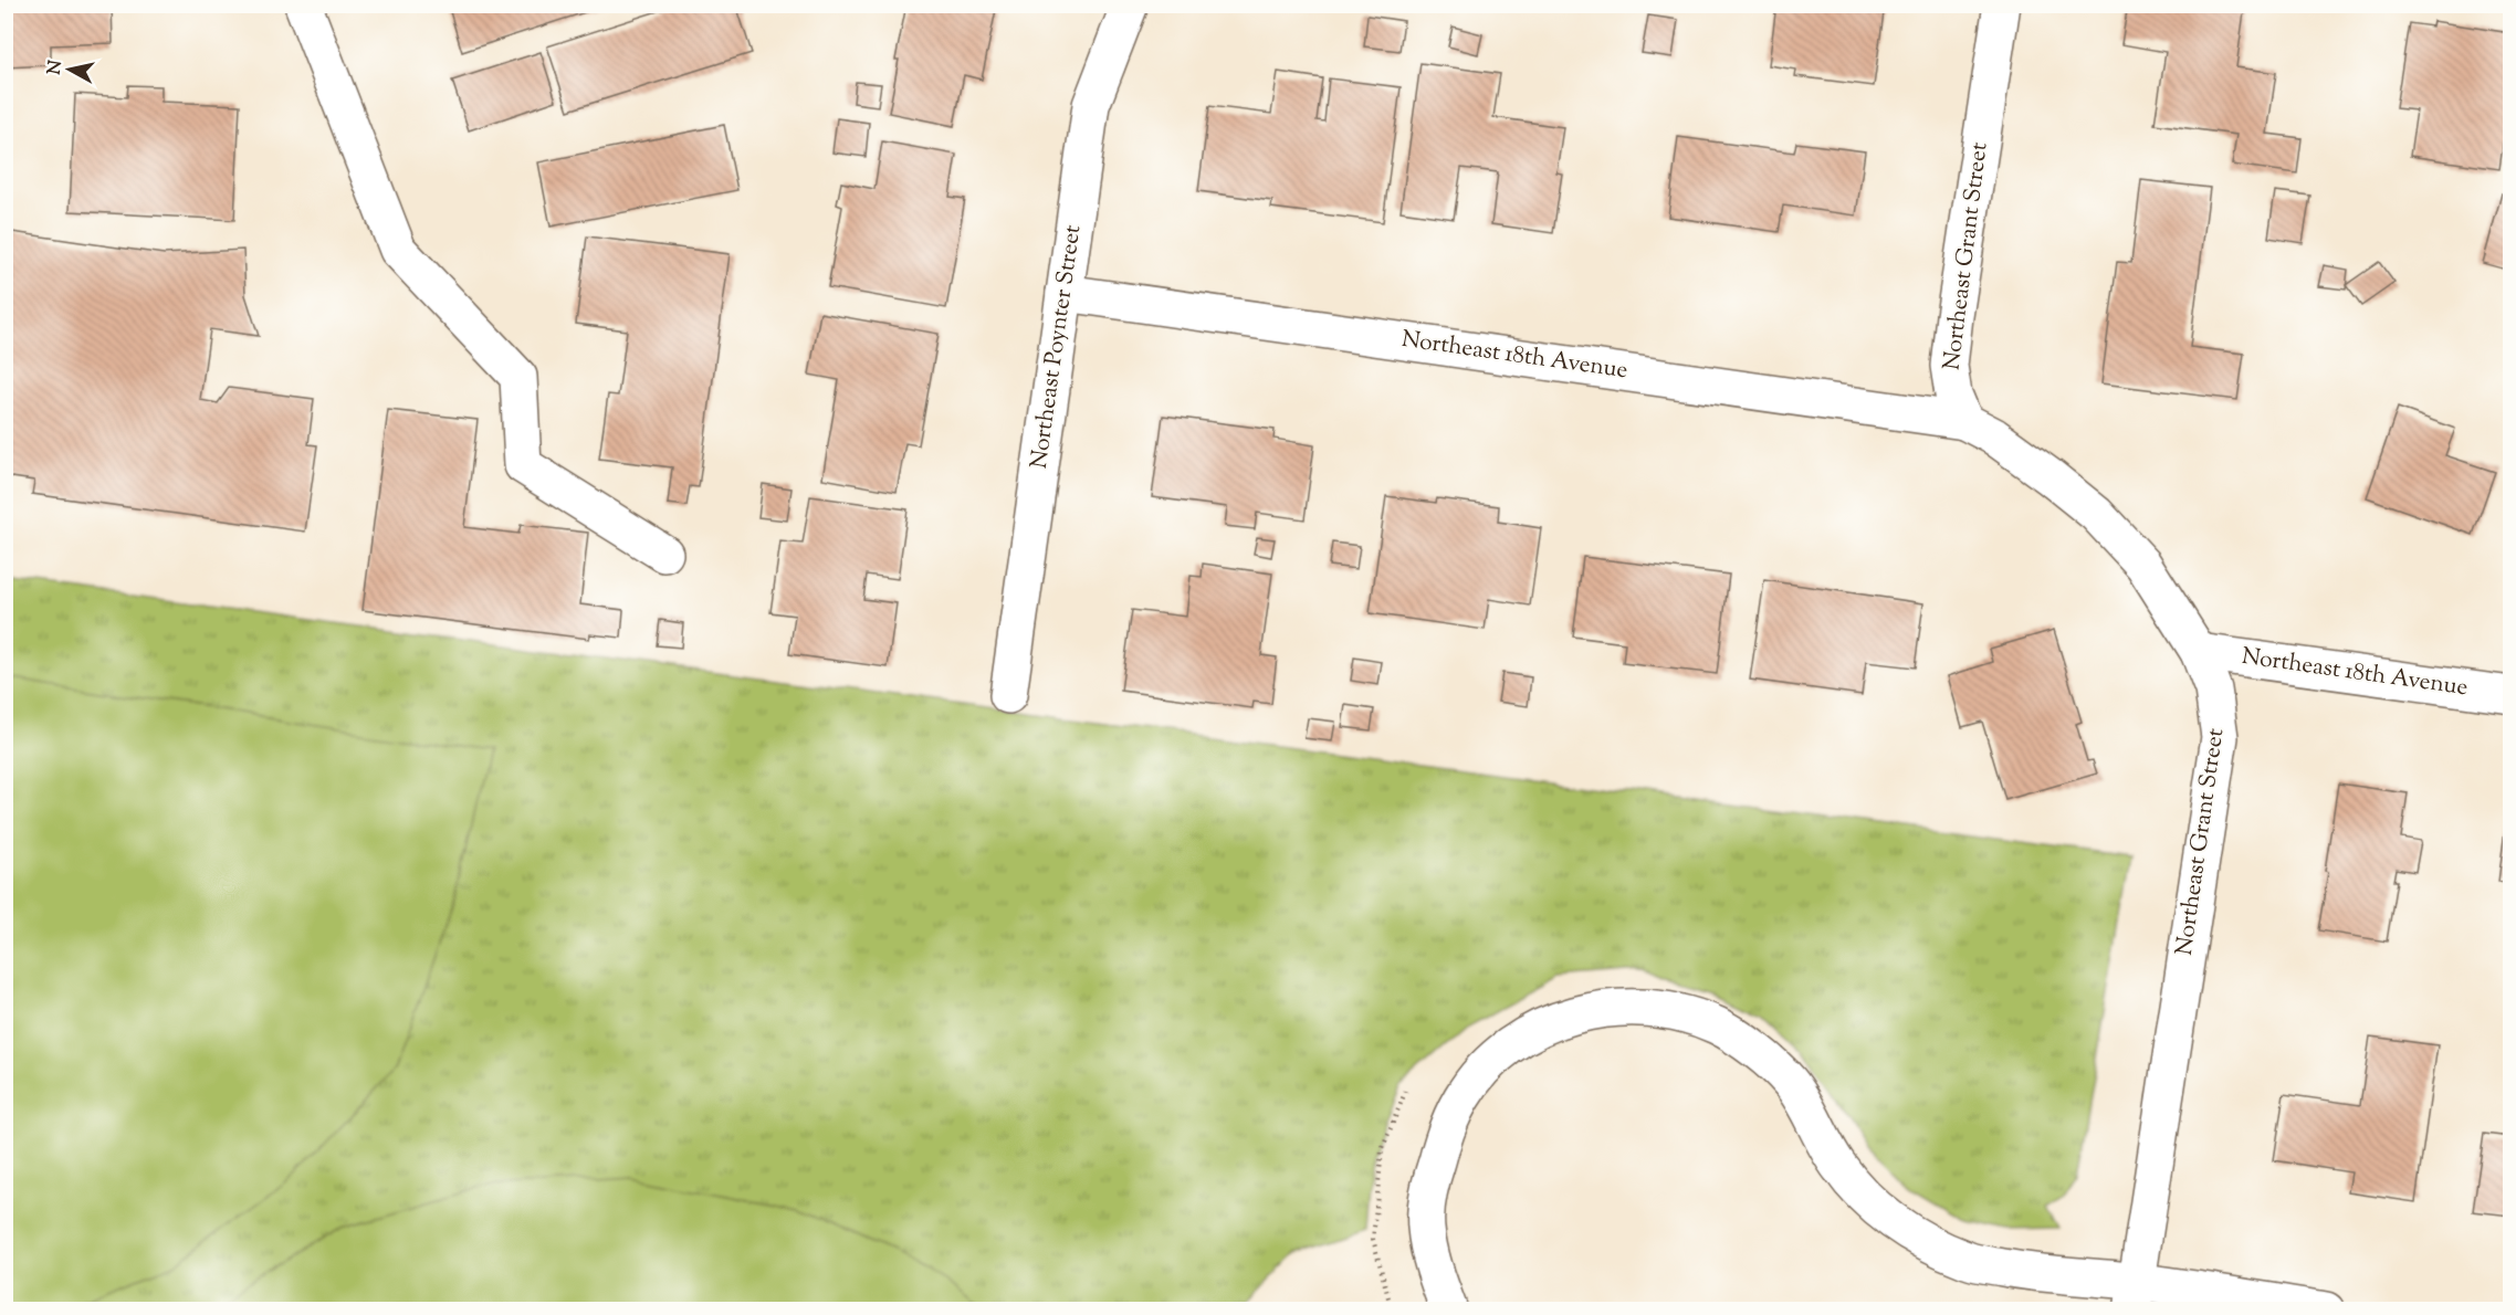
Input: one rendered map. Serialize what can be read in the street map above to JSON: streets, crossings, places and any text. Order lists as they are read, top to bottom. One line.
{"streets":{"street":["Northeast Grant Street","Northeast Poynter Street","Northeast 18th Avenue"]},"crossings":[["Northeast Grant Street","Northeast 18th Avenue"],["Northeast Poynter Street","Northeast 18th Avenue"]],"north":"left"}
